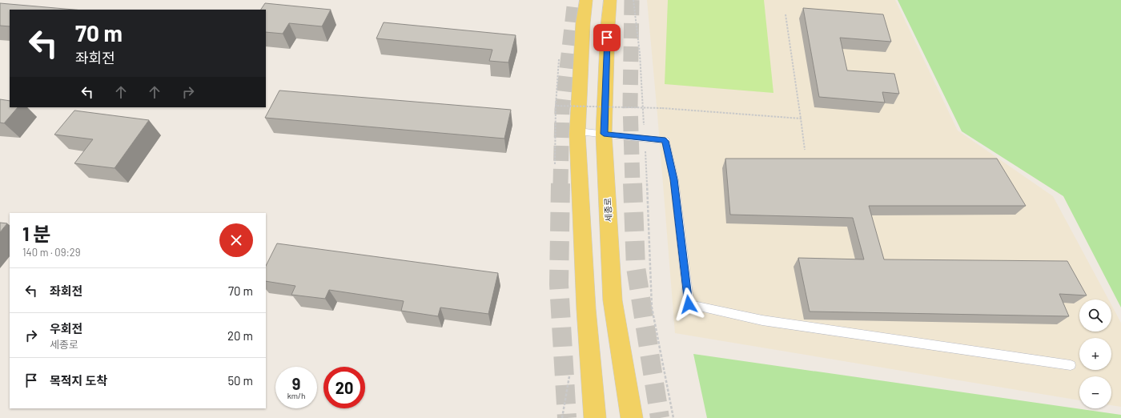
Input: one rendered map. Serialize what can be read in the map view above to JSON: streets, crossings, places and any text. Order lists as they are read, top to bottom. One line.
{"streets":{"main road":["세종로"]},"page":{"turn":["70 m","좌회전"],"heading":["1 분","140 m · 09:29"],"list":[{"name":"좌회전","value":"70 m"},{"name":"우회전","note":"세종로","value":"20 m"},{"name":"목적지 도착","value":"50 m"}],"map_buttons":["+","−"],"speed":"9 km/h","limit":"20"}}
